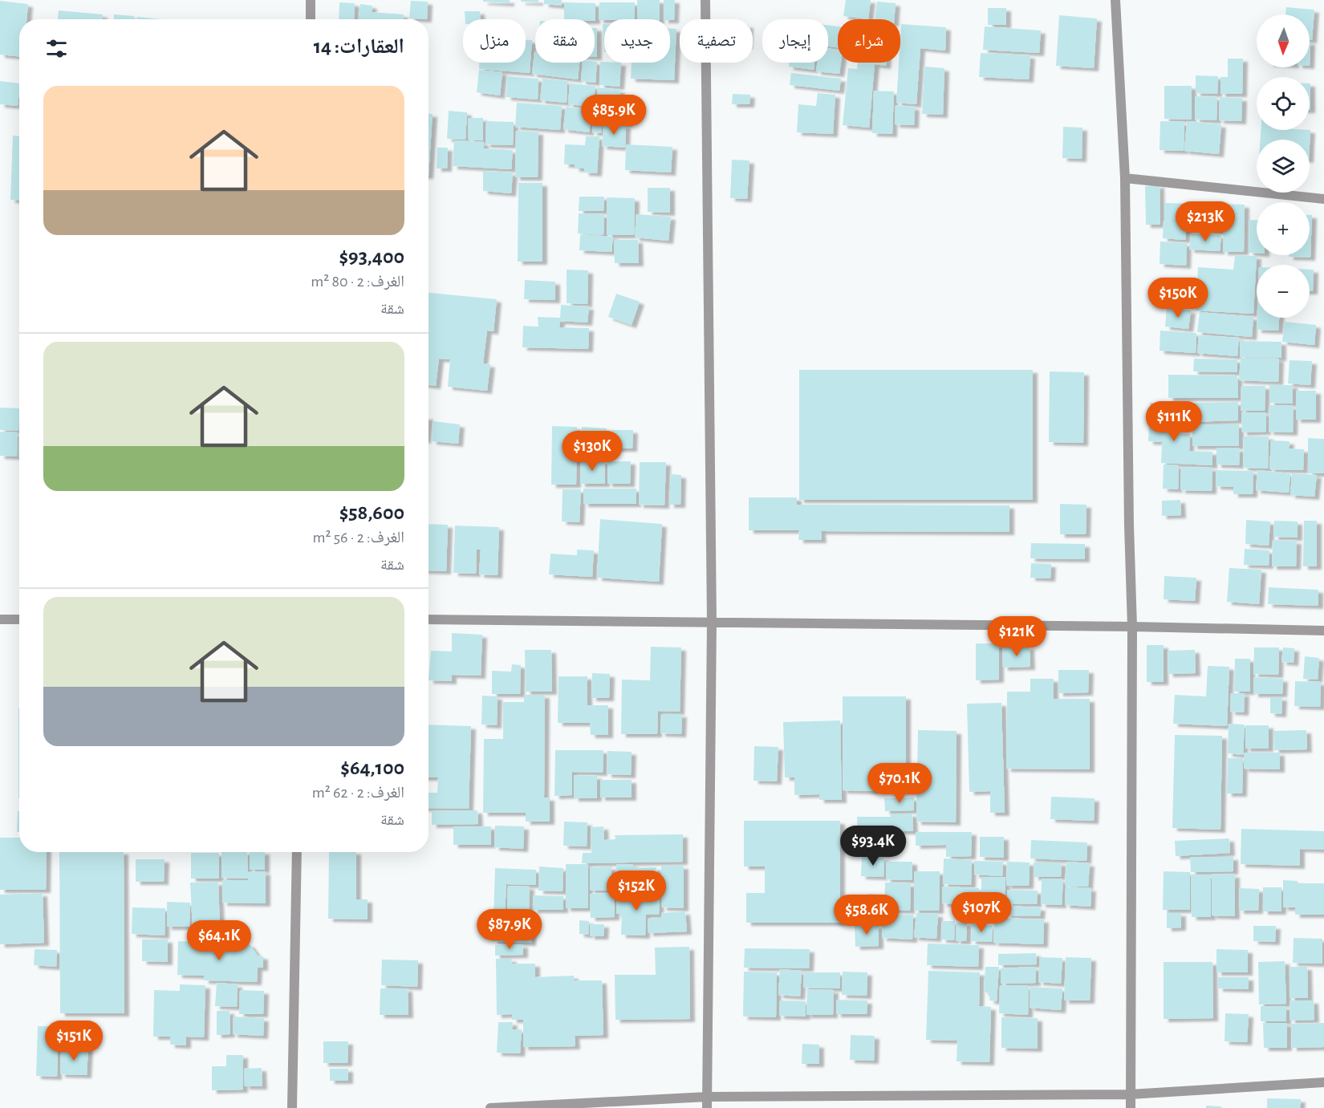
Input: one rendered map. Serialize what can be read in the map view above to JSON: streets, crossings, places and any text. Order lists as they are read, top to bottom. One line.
{"north":"bottom","page":{"map_buttons":["+","−"],"chip":["شراء","إيجار","تصفية","جديد","شقة","منزل"],"heading":"العقارات: 14","list":[{"name":"$93,400","note":"الغرف: 2 · 80 m² · شقة"},{"name":"$58,600","note":"الغرف: 2 · 56 m² · شقة"},{"name":"$64,100","note":"الغرف: 2 · 62 m² · شقة"}],"price":["$85.9K","$213K","$150K","$111K","$130K","$121K","$70.1K","$93.4K","$152K","$107K","$58.6K","$87.9K","$64.1K","$151K"]}}
